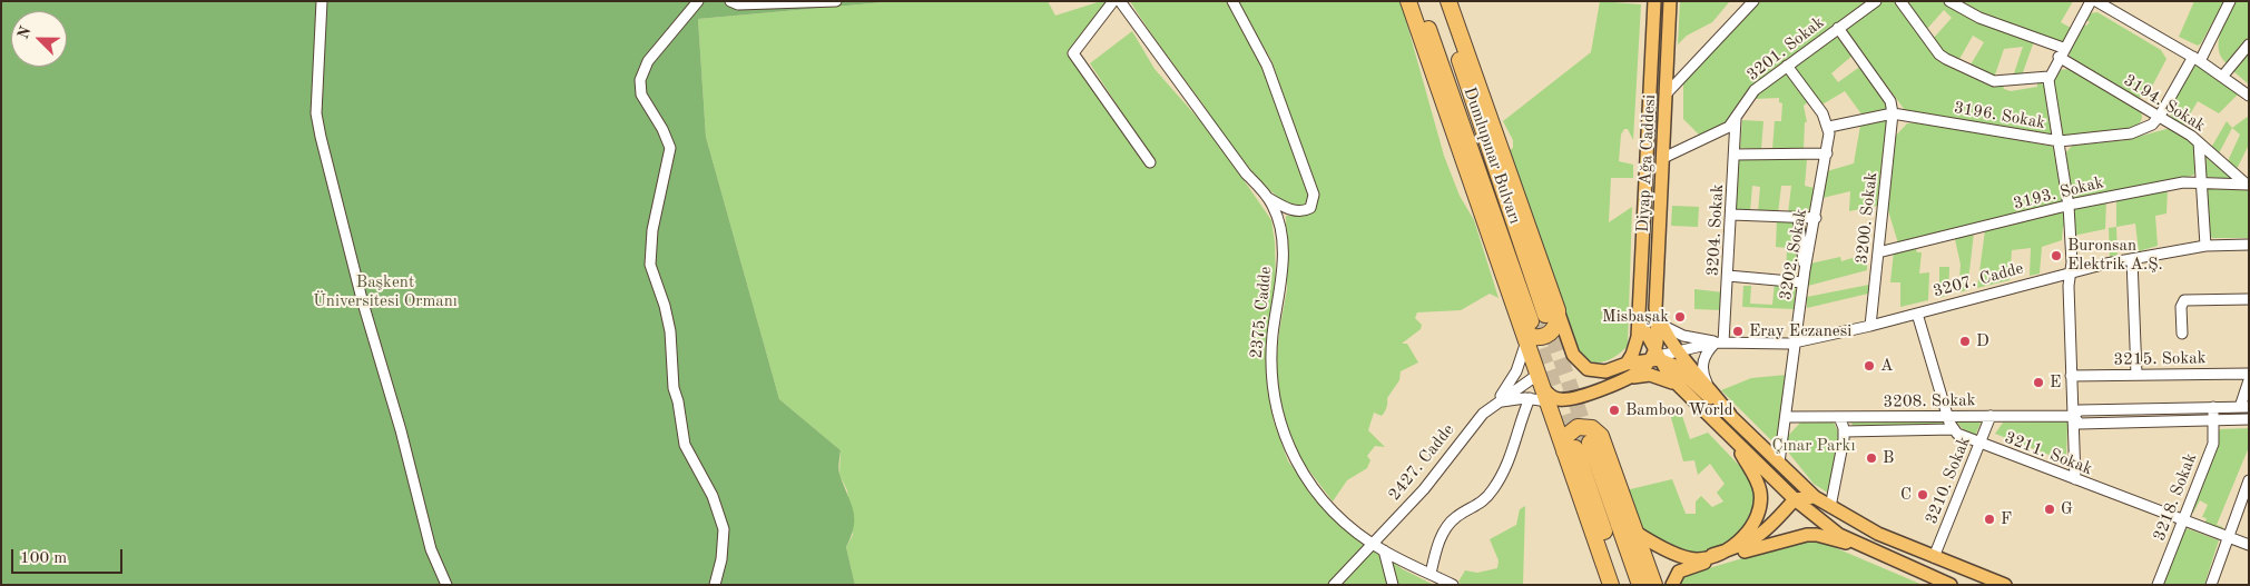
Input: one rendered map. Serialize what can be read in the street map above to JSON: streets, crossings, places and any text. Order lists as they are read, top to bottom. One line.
{"streets":{"highway":["Dumlupınar Bulvarı"],"main road":["Diyap Ağa Caddesi","3207. Cadde"],"street":["3201. Sokak","3194. Sokak","3196. Sokak","3193. Sokak","3200. Sokak","3204. Sokak","3202. Sokak","2375. Cadde","3215. Sokak","3208. Sokak","3211. Sokak","2427. Cadde","3210. Sokak","3218. Sokak"]},"crossings":[["3201. Sokak","Diyap Ağa Caddesi"],["3201. Sokak","3204. Sokak"],["3194. Sokak","3196. Sokak"],["3194. Sokak","3193. Sokak"],["3196. Sokak","3200. Sokak"],["3196. Sokak","3202. Sokak"],["Dumlupınar Bulvarı","3207. Cadde"],["Dumlupınar Bulvarı","2427. Cadde"],["Diyap Ağa Caddesi","3207. Cadde"],["3193. Sokak","3200. Sokak"],["3200. Sokak","3207. Cadde"],["3204. Sokak","3207. Cadde"],["3202. Sokak","3207. Cadde"],["3202. Sokak","3208. Sokak"],["3207. Cadde","2427. Cadde"],["2375. Cadde","2427. Cadde"],["3208. Sokak","3211. Sokak"],["3208. Sokak","3210. Sokak"],["3208. Sokak","3218. Sokak"],["3211. Sokak","3210. Sokak"],["3211. Sokak","3218. Sokak"]],"parks":["Başkent Üniversitesi Ormanı","Çınar Parkı"],"places":["Buronsan Elektrik A.Ş.","Misbaşak","Eray Eczanesi","D","A","E","Bamboo World","B","C","G","F"],"scale_bar":"100 m","north":"top left"}
